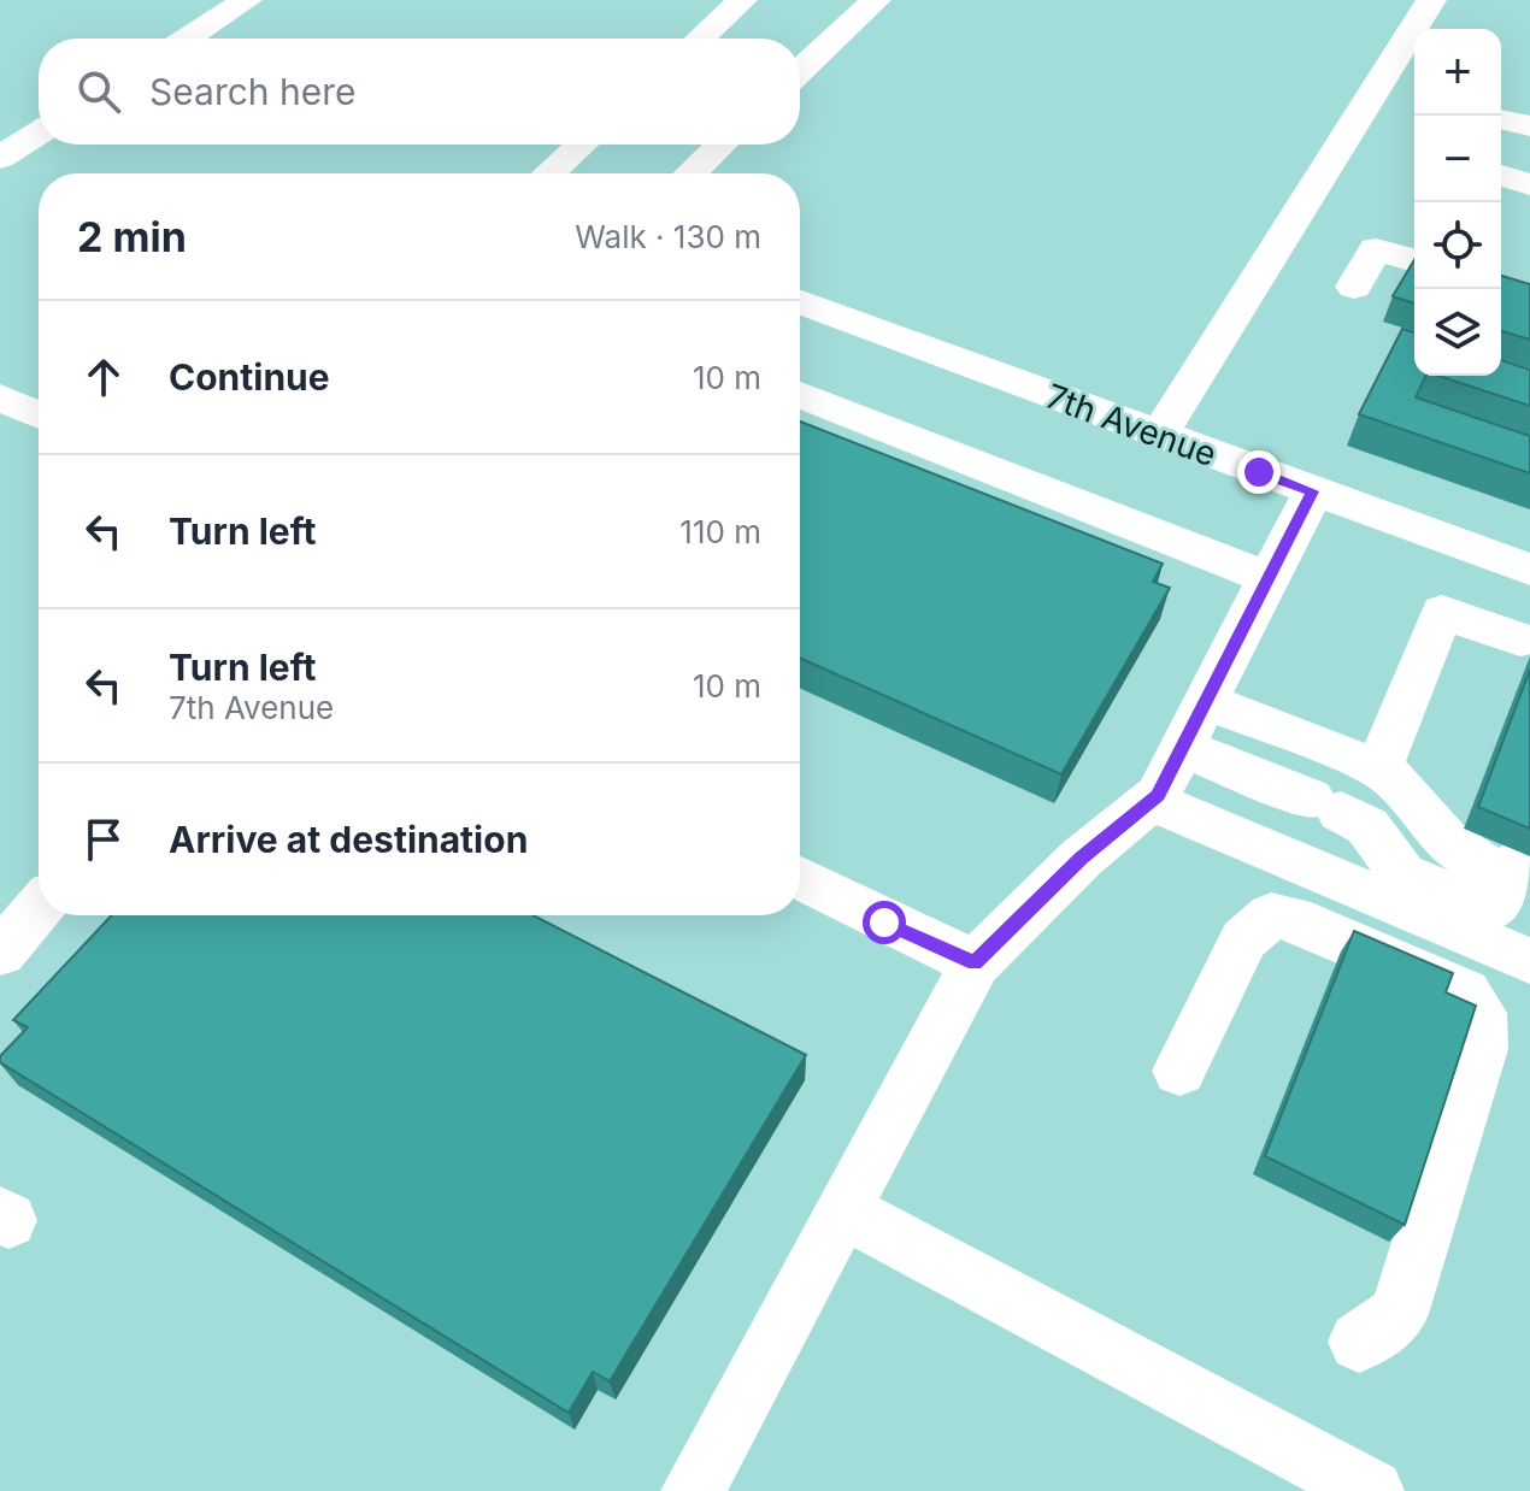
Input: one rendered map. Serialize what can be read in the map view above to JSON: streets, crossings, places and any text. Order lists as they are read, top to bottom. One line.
{"streets":{"street":["7th Avenue"]},"page":{"map_buttons":["+","−"],"search":"Search here","heading":["2 min","Walk · 130 m"],"list":[["Continue","10 m"],["Turn left","110 m"],["Turn left","7th Avenue","10 m"],"Arrive at destination"]}}
